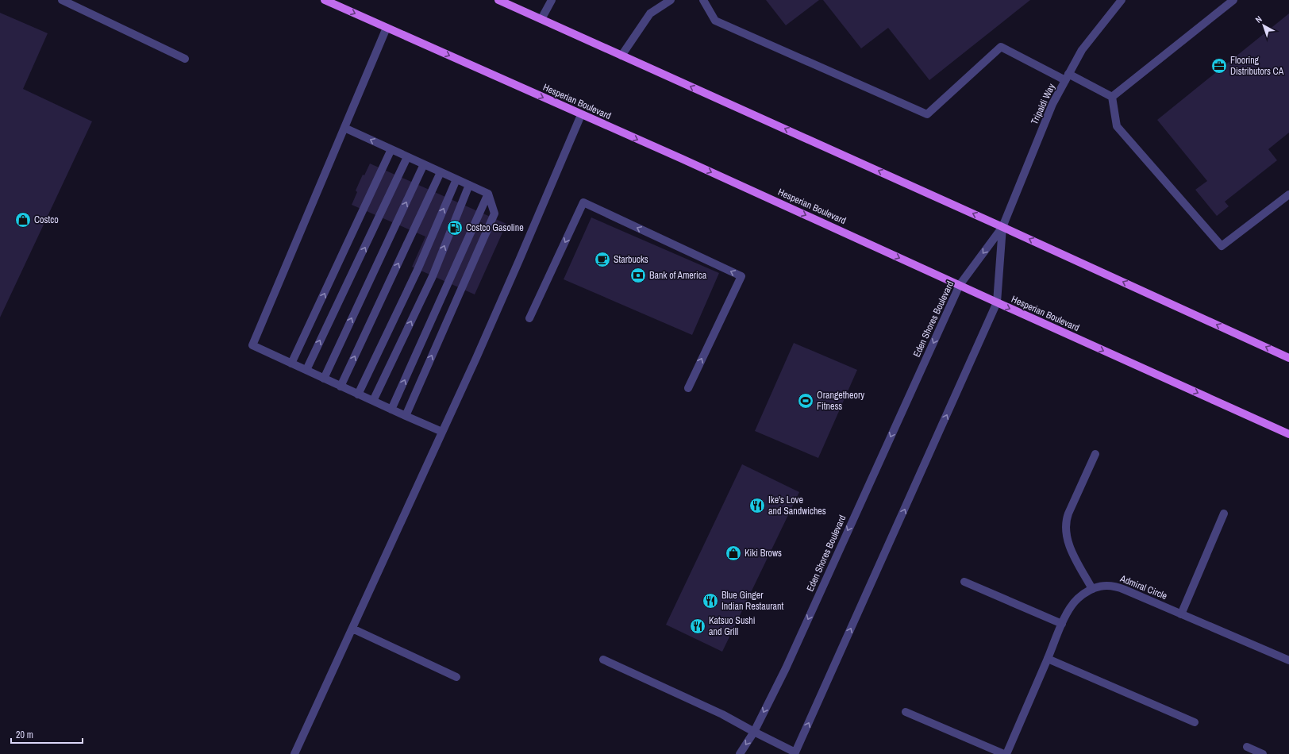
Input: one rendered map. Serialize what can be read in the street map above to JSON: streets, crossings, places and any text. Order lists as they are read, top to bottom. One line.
{"streets":{"main road":["Hesperian Boulevard"],"street":["Tripaldi Way","Eden Shores Boulevard","Admiral Circle"]},"crossings":[["Hesperian Boulevard","Eden Shores Boulevard"],["Tripaldi Way","Eden Shores Boulevard"]],"places":{"office":["Flooring Distributors CA"],"shop":["Costco","Kiki Brows"],"fuel station":["Costco Gasoline"],"cafe":["Starbucks"],"bank":["Bank of America"],"sports":["Orangetheory Fitness"],"restaurant":["Ike's Love and Sandwiches","Blue Ginger Indian Restaurant","Katsuo Sushi and Grill"]},"scale_bar":"20 m","north":"top left"}
